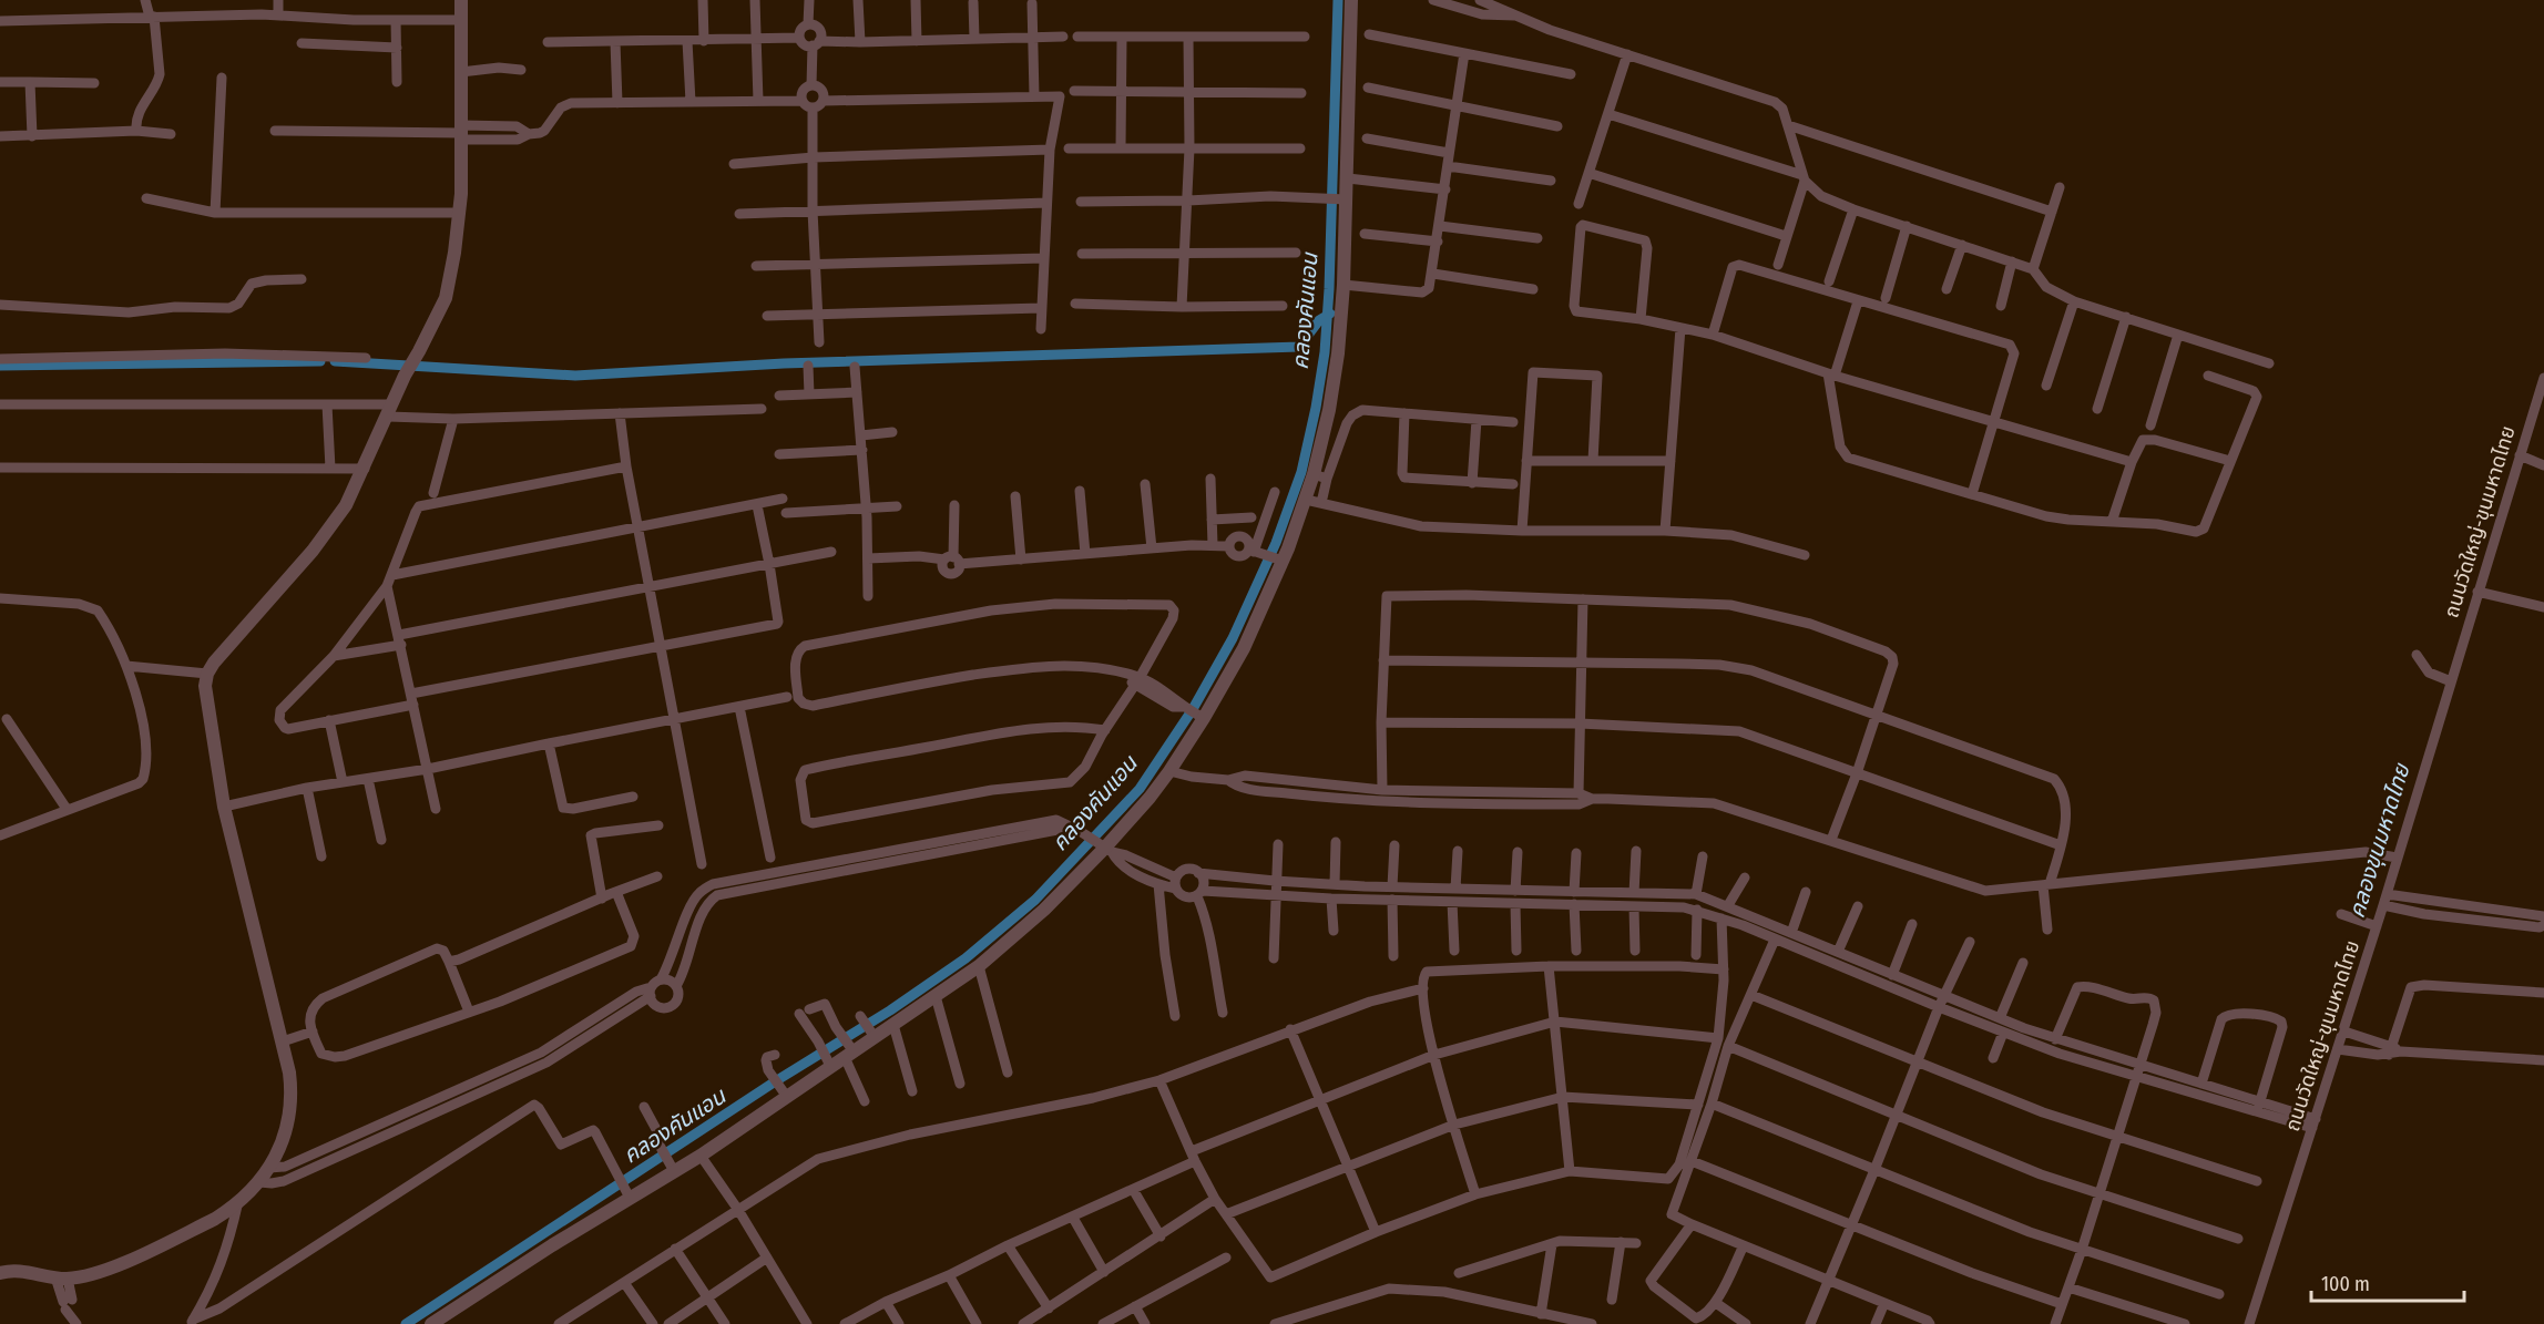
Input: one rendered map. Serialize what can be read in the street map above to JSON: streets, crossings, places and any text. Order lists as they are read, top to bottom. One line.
{"streets":{"street":["ถนนวัดใหญ่-ขุนมหาดไทย"]},"water":["คลองคันแอน","คลองขุนมหาดไทย"],"scale_bar":"100 m"}
